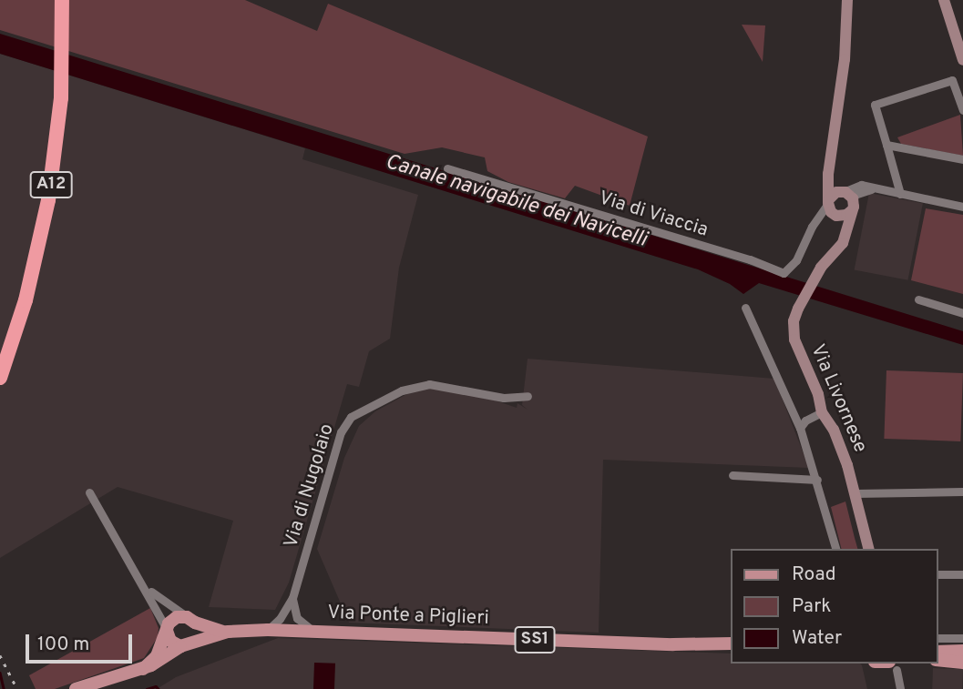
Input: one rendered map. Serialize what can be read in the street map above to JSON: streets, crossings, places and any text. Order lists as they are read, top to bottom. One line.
{"streets":{"highway":["A12"],"main road":["Via Ponte a Piglieri","SS1"],"street":["Via di Viaccia","Via Livornese","Via di Nugolaio"]},"crossings":[["Via di Nugolaio","Via Ponte a Piglieri"],["Via Ponte a Piglieri","SS1"]],"water":["Canale navigabile dei Navicelli"],"legend":["Road","Park","Water"],"scale_bar":"100 m"}
